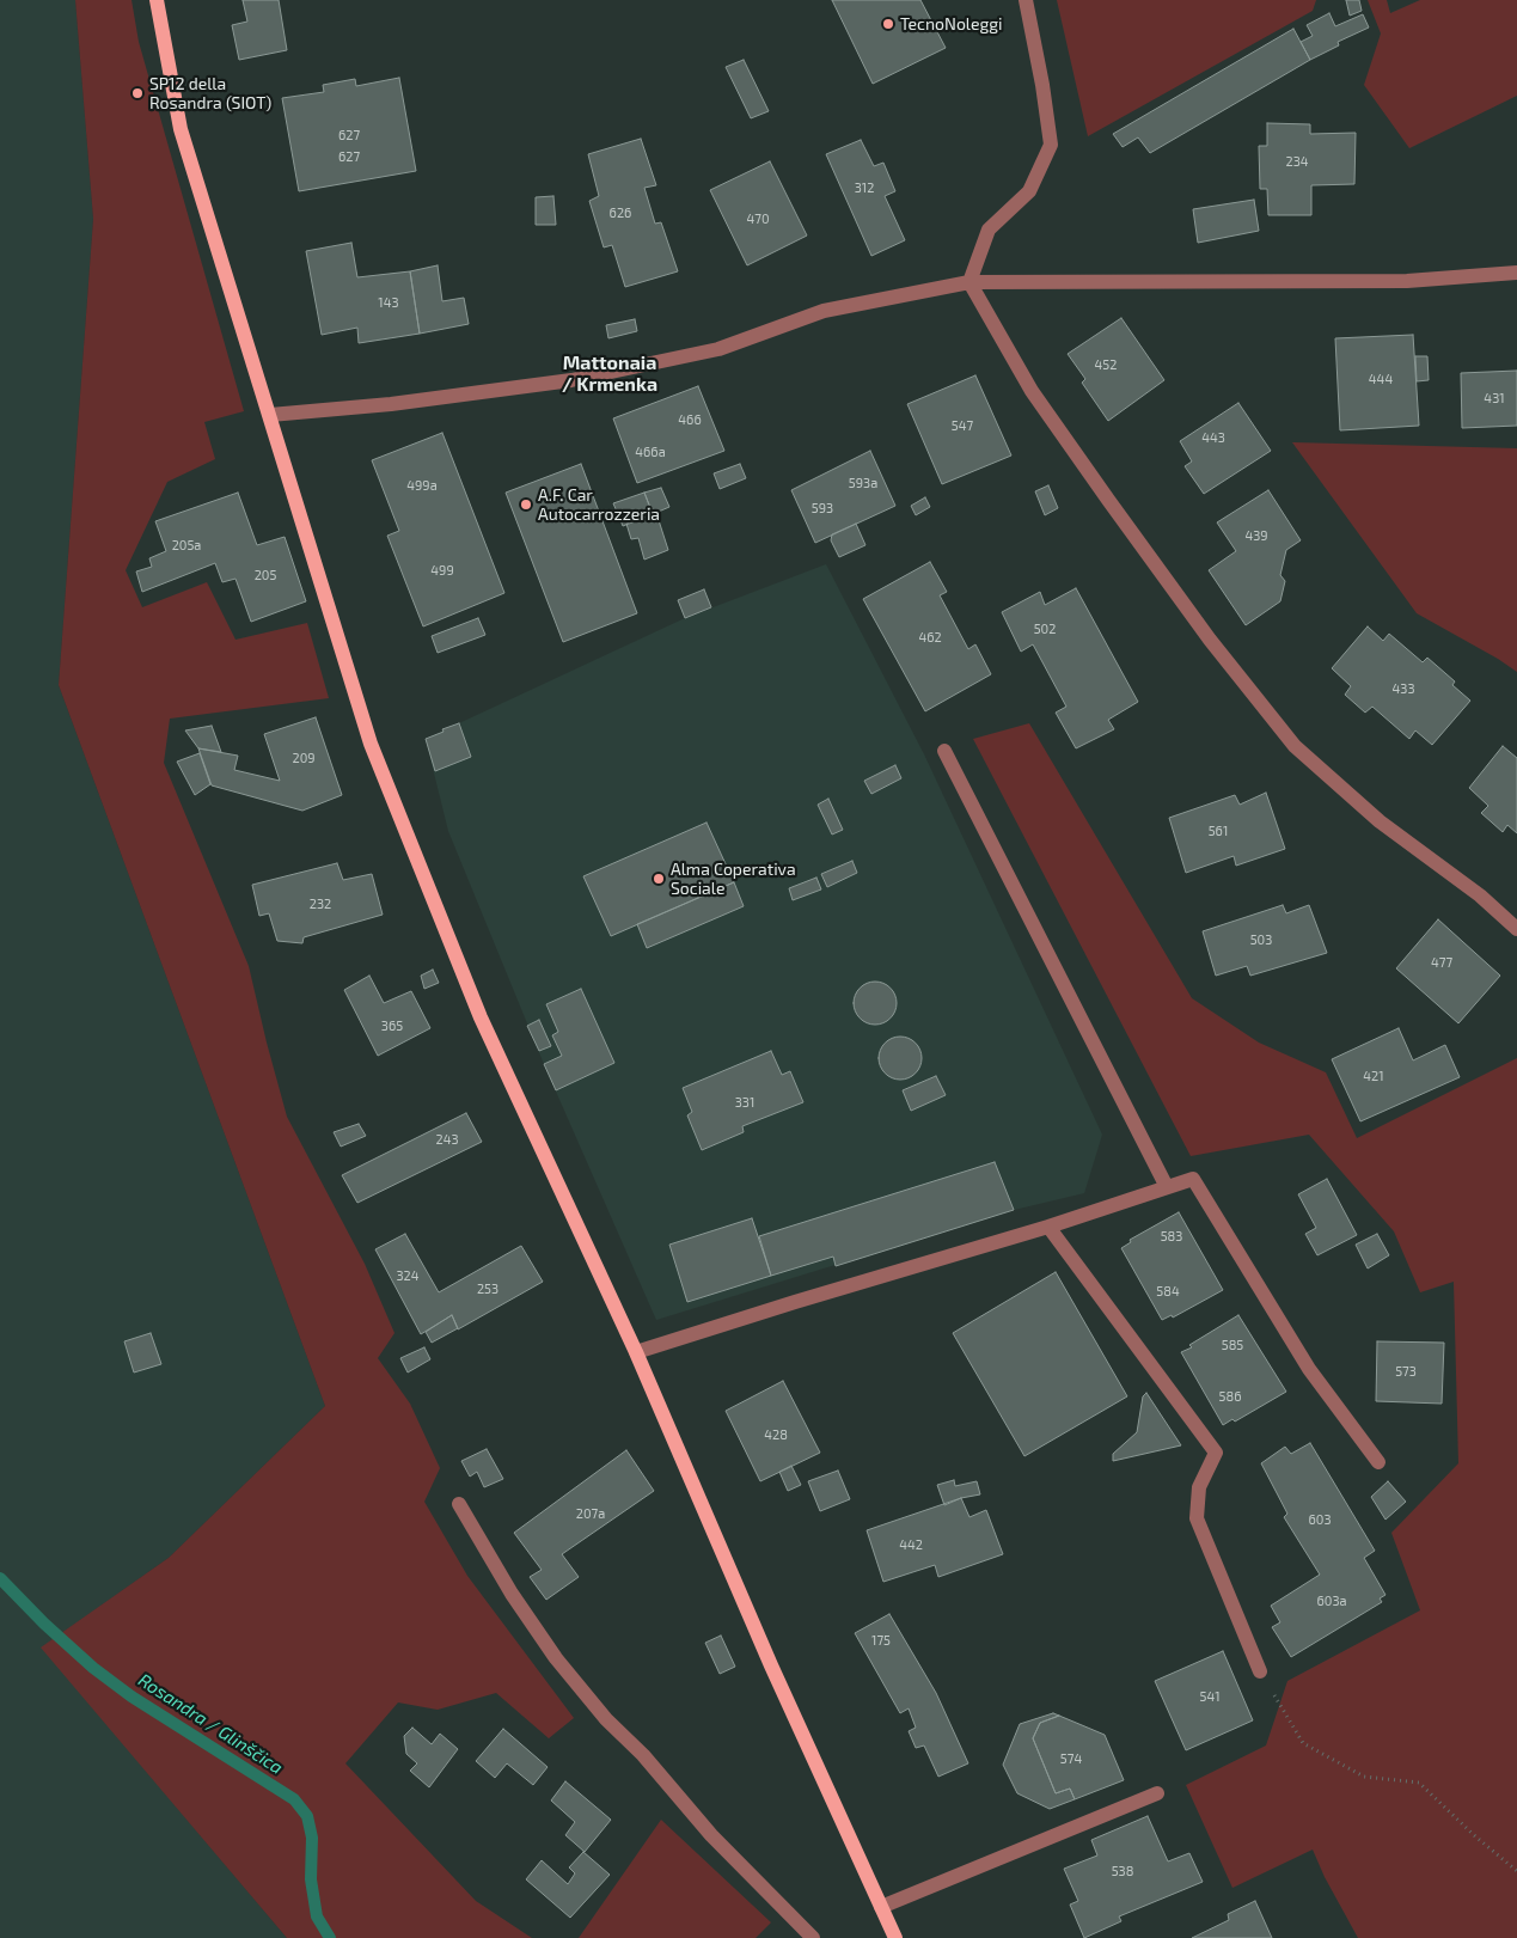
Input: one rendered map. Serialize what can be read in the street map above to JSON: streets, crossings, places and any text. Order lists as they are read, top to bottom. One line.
{"districts":["Mattonaia / Krmenka"],"water":["Rosandra / Glinščica"],"places":["TecnoNoleggi","SP12 della Rosandra (SIOT)","A.F. Car Autocarrozzeria","Alma Coperativa Sociale"],"house_numbers":["627","627","234","312","626","470","143","452","444","431","466","547","443","466a","593a","499a","593","439","205a","499","205","502","462","433","209","561","232","503","477","365","421","331","243","583","324","253","584","585","573","586","428","207a","603","442","603a","175","541","574","538"]}
